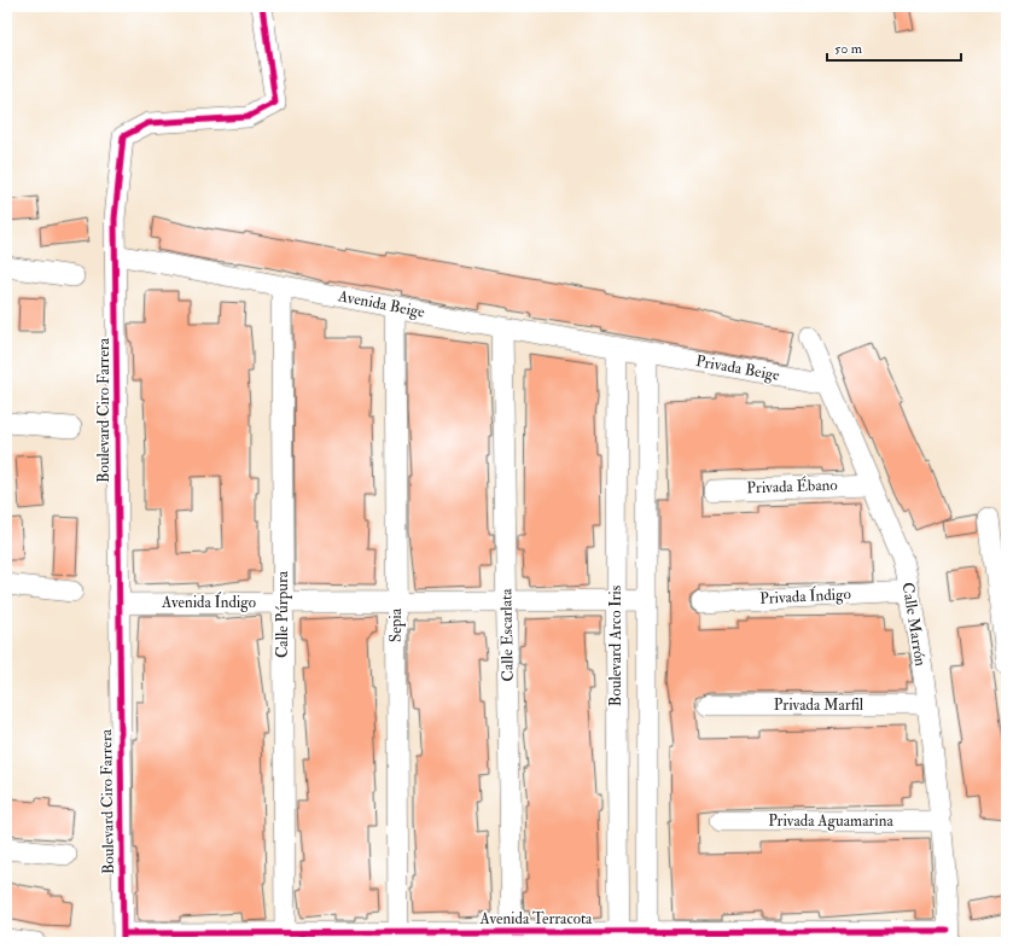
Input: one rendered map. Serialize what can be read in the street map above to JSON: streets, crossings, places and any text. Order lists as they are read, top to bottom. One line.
{"streets":{"street":["Avenida Beige","Privada Beige","Boulevard Ciro Farrera","Privada Ébano","Privada Índigo","Avenida Índigo","Calle Púrpura","Calle Marrón","Sepia","Calle Escarlata","Boulevard Arco Iris","Privada Marfil","Privada Aguamarina","Avenida Terracota"]},"crossings":[["Avenida Beige","Privada Beige"],["Avenida Beige","Boulevard Ciro Farrera"],["Avenida Beige","Calle Púrpura"],["Avenida Beige","Sepia"],["Avenida Beige","Calle Escarlata"],["Avenida Beige","Boulevard Arco Iris"],["Privada Beige","Calle Marrón"],["Privada Beige","Boulevard Arco Iris"],["Boulevard Ciro Farrera","Avenida Índigo"],["Boulevard Ciro Farrera","Avenida Terracota"],["Privada Ébano","Calle Marrón"],["Privada Índigo","Calle Marrón"],["Avenida Índigo","Calle Púrpura"],["Avenida Índigo","Sepia"],["Avenida Índigo","Calle Escarlata"],["Avenida Índigo","Boulevard Arco Iris"],["Calle Púrpura","Avenida Terracota"],["Calle Marrón","Privada Marfil"],["Calle Marrón","Privada Aguamarina"],["Calle Marrón","Avenida Terracota"],["Sepia","Avenida Terracota"],["Calle Escarlata","Avenida Terracota"],["Boulevard Arco Iris","Avenida Terracota"]],"scale_bar":"50 m"}
